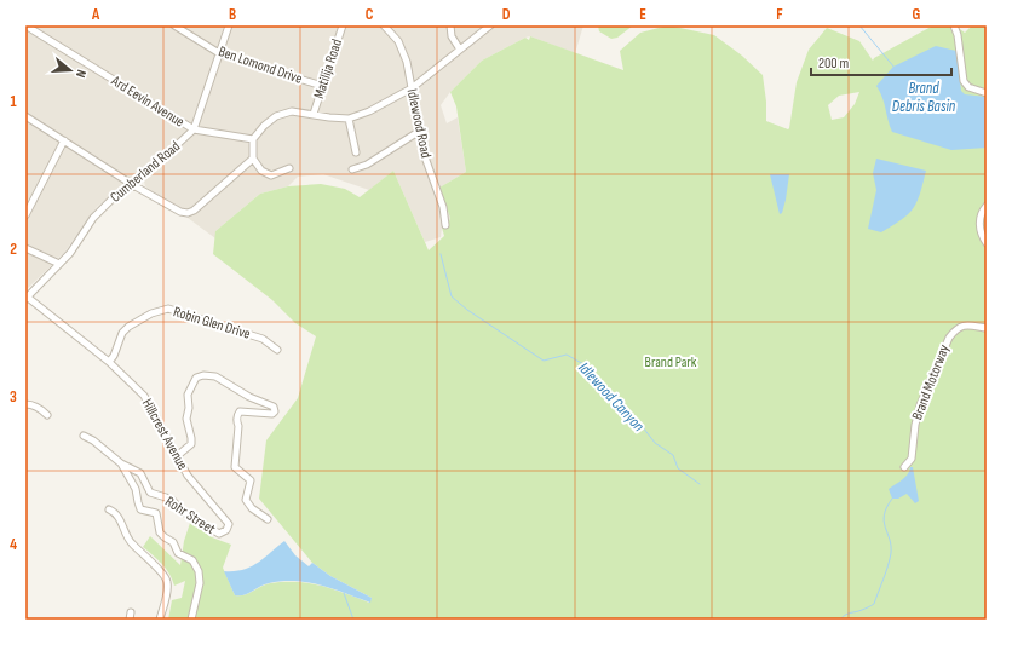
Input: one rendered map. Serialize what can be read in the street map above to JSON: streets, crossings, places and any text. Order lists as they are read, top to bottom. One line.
{"streets":{"street":["Ben Lomond Drive","Matilija Road","Ard Eevin Avenue","Idlewood Road","Cumberland Road","Robin Glen Drive","Brand Motorway","Hillcrest Avenue","Rohr Street"]},"crossings":[["Ben Lomond Drive","Matilija Road"],["Ben Lomond Drive","Cumberland Road"],["Ard Eevin Avenue","Cumberland Road"],["Cumberland Road","Hillcrest Avenue"],["Robin Glen Drive","Hillcrest Avenue"],["Hillcrest Avenue","Rohr Street"]],"water":["Brand Debris Basin","Idlewood Canyon"],"parks":["Brand Park"],"scale_bar":"200 m","north":"right","grid":{"columns":["A","B","C","D","E","F","G"],"rows":["1","2","3","4"]}}
